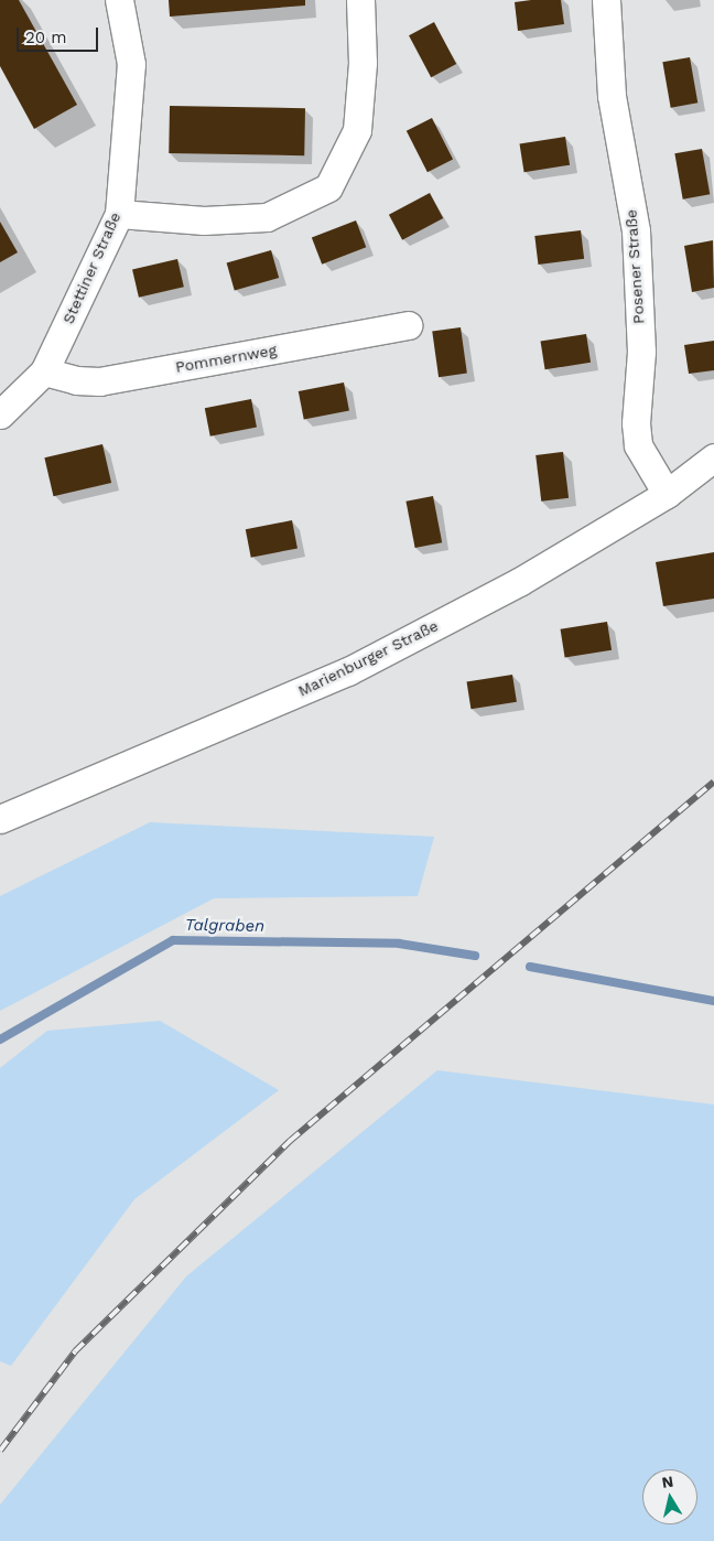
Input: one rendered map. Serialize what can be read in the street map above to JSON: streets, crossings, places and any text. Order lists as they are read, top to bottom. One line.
{"streets":{"street":["Posener Straße","Stettiner Straße","Pommernweg","Marienburger Straße"]},"crossings":[["Posener Straße","Marienburger Straße"],["Stettiner Straße","Pommernweg"]],"water":["Talgraben"],"scale_bar":"20 m","north":"top"}
